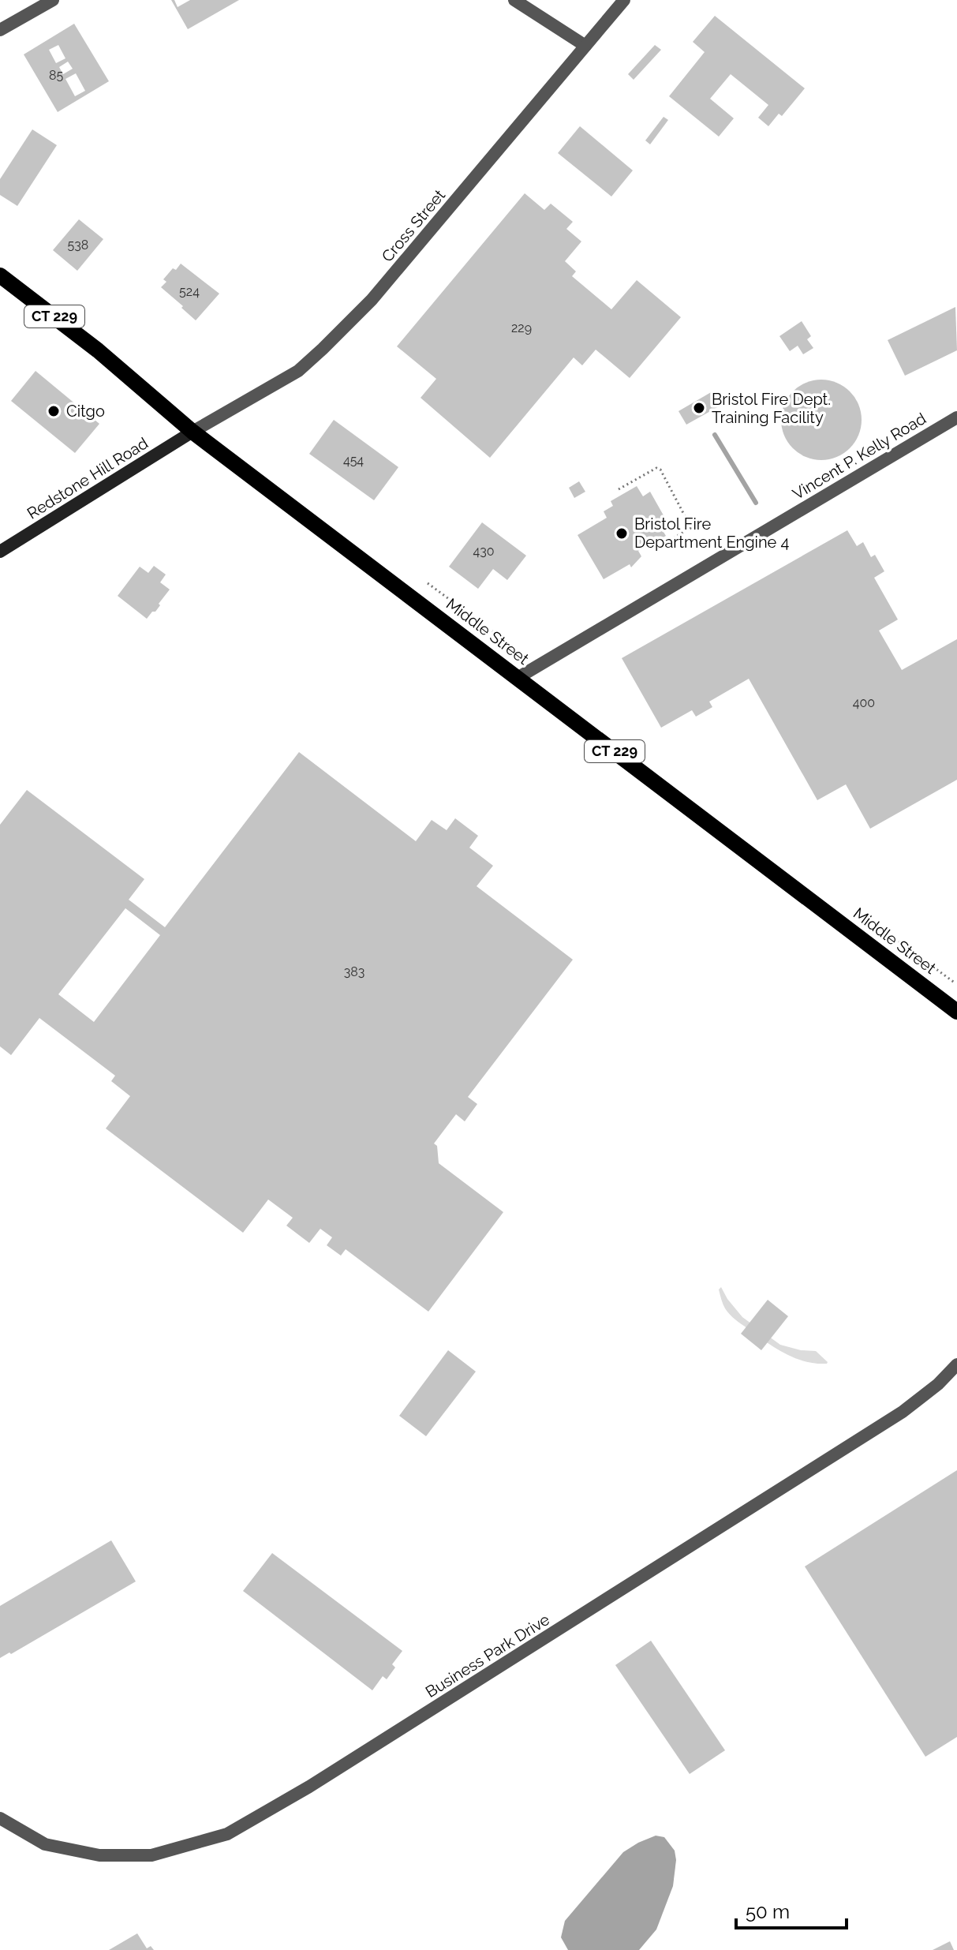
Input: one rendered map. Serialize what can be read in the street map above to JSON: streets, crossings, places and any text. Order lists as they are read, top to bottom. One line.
{"streets":{"main road":["CT 229","Redstone Hill Road","Middle Street"],"street":["Cross Street","Vincent P. Kelly Road","Business Park Drive"]},"crossings":[["Cross Street","Redstone Hill Road"],["Cross Street","Middle Street"],["Vincent P. Kelly Road","Middle Street"],["Redstone Hill Road","Middle Street"]],"places":["Bristol Fire Dept. Training Facility","Citgo","Bristol Fire Department Engine 4"],"house_numbers":["85","538","524","229","454","430","400","383"],"scale_bar":"50 m"}
